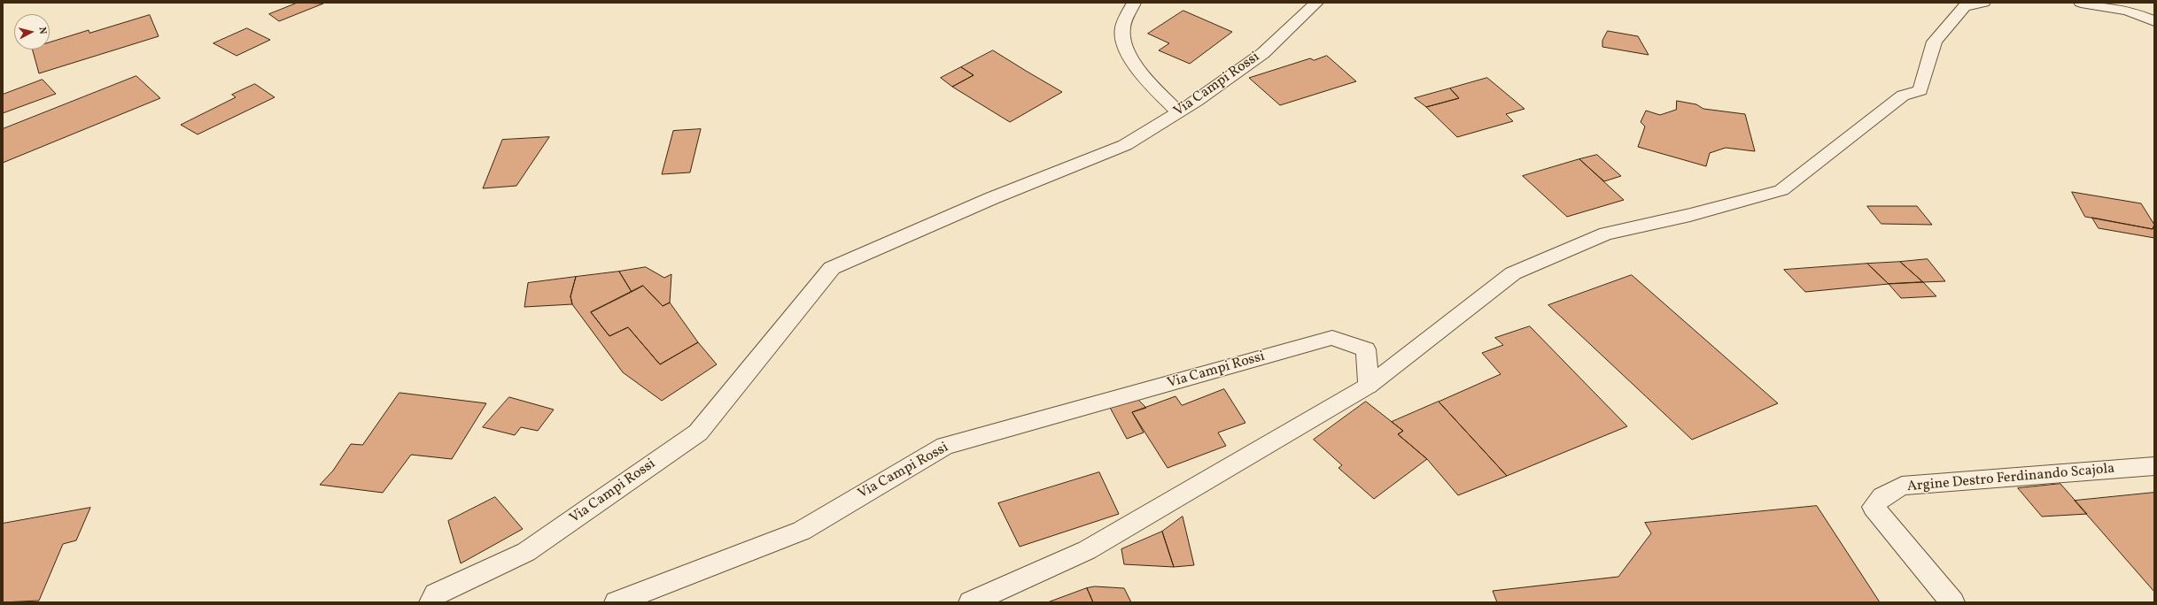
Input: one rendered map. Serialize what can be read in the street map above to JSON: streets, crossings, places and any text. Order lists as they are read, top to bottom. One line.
{"streets":{"street":["Via Campi Rossi","Argine Destro Ferdinando Scajola"]},"north":"right"}
